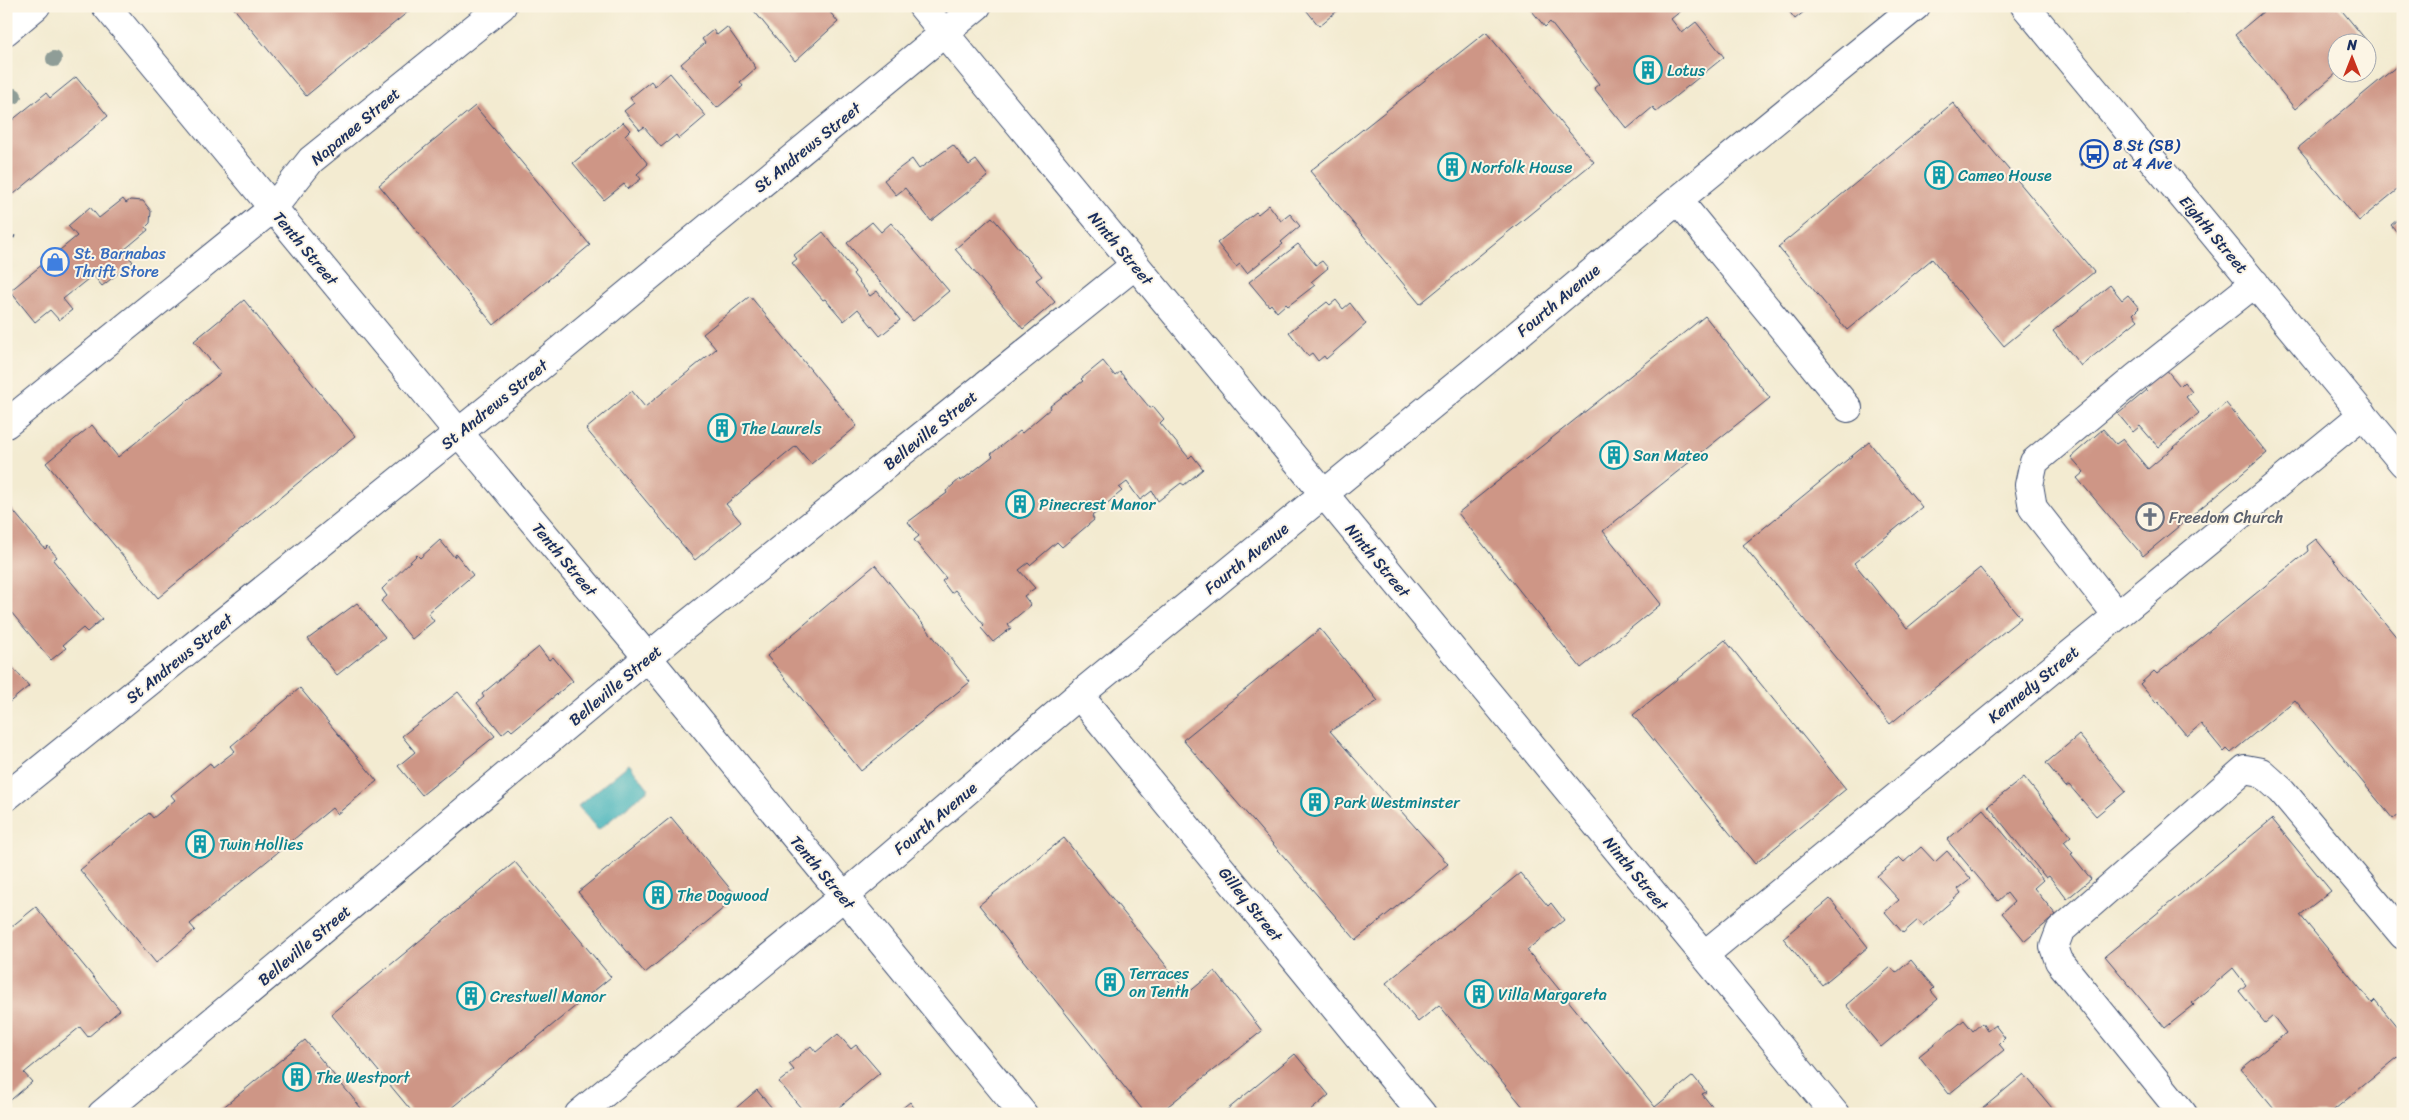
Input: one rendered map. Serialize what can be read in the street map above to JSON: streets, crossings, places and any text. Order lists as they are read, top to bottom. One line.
{"streets":{"street":["Napanee Street","St Andrews Street","Eighth Street","Tenth Street","Ninth Street","Fourth Avenue","Belleville Street","Kennedy Street","Gilley Street"]},"crossings":[["Napanee Street","Tenth Street"],["St Andrews Street","Tenth Street"],["St Andrews Street","Ninth Street"],["Eighth Street","Kennedy Street"],["Tenth Street","Fourth Avenue"],["Tenth Street","Belleville Street"],["Ninth Street","Fourth Avenue"],["Ninth Street","Belleville Street"],["Ninth Street","Kennedy Street"],["Fourth Avenue","Gilley Street"]],"places":{"building":["Lotus","Norfolk House","Cameo House","The Laurels","San Mateo","Pinecrest Manor","Park Westminster","Twin Hollies","The Dogwood","Terraces on Tenth","Villa Margareta","Crestwell Manor","The Westport"],"bus stop":["8 St (SB) at 4 Ave"],"shop":["St. Barnabas Thrift Store"],"church":["Freedom Church"]},"north":"top"}
